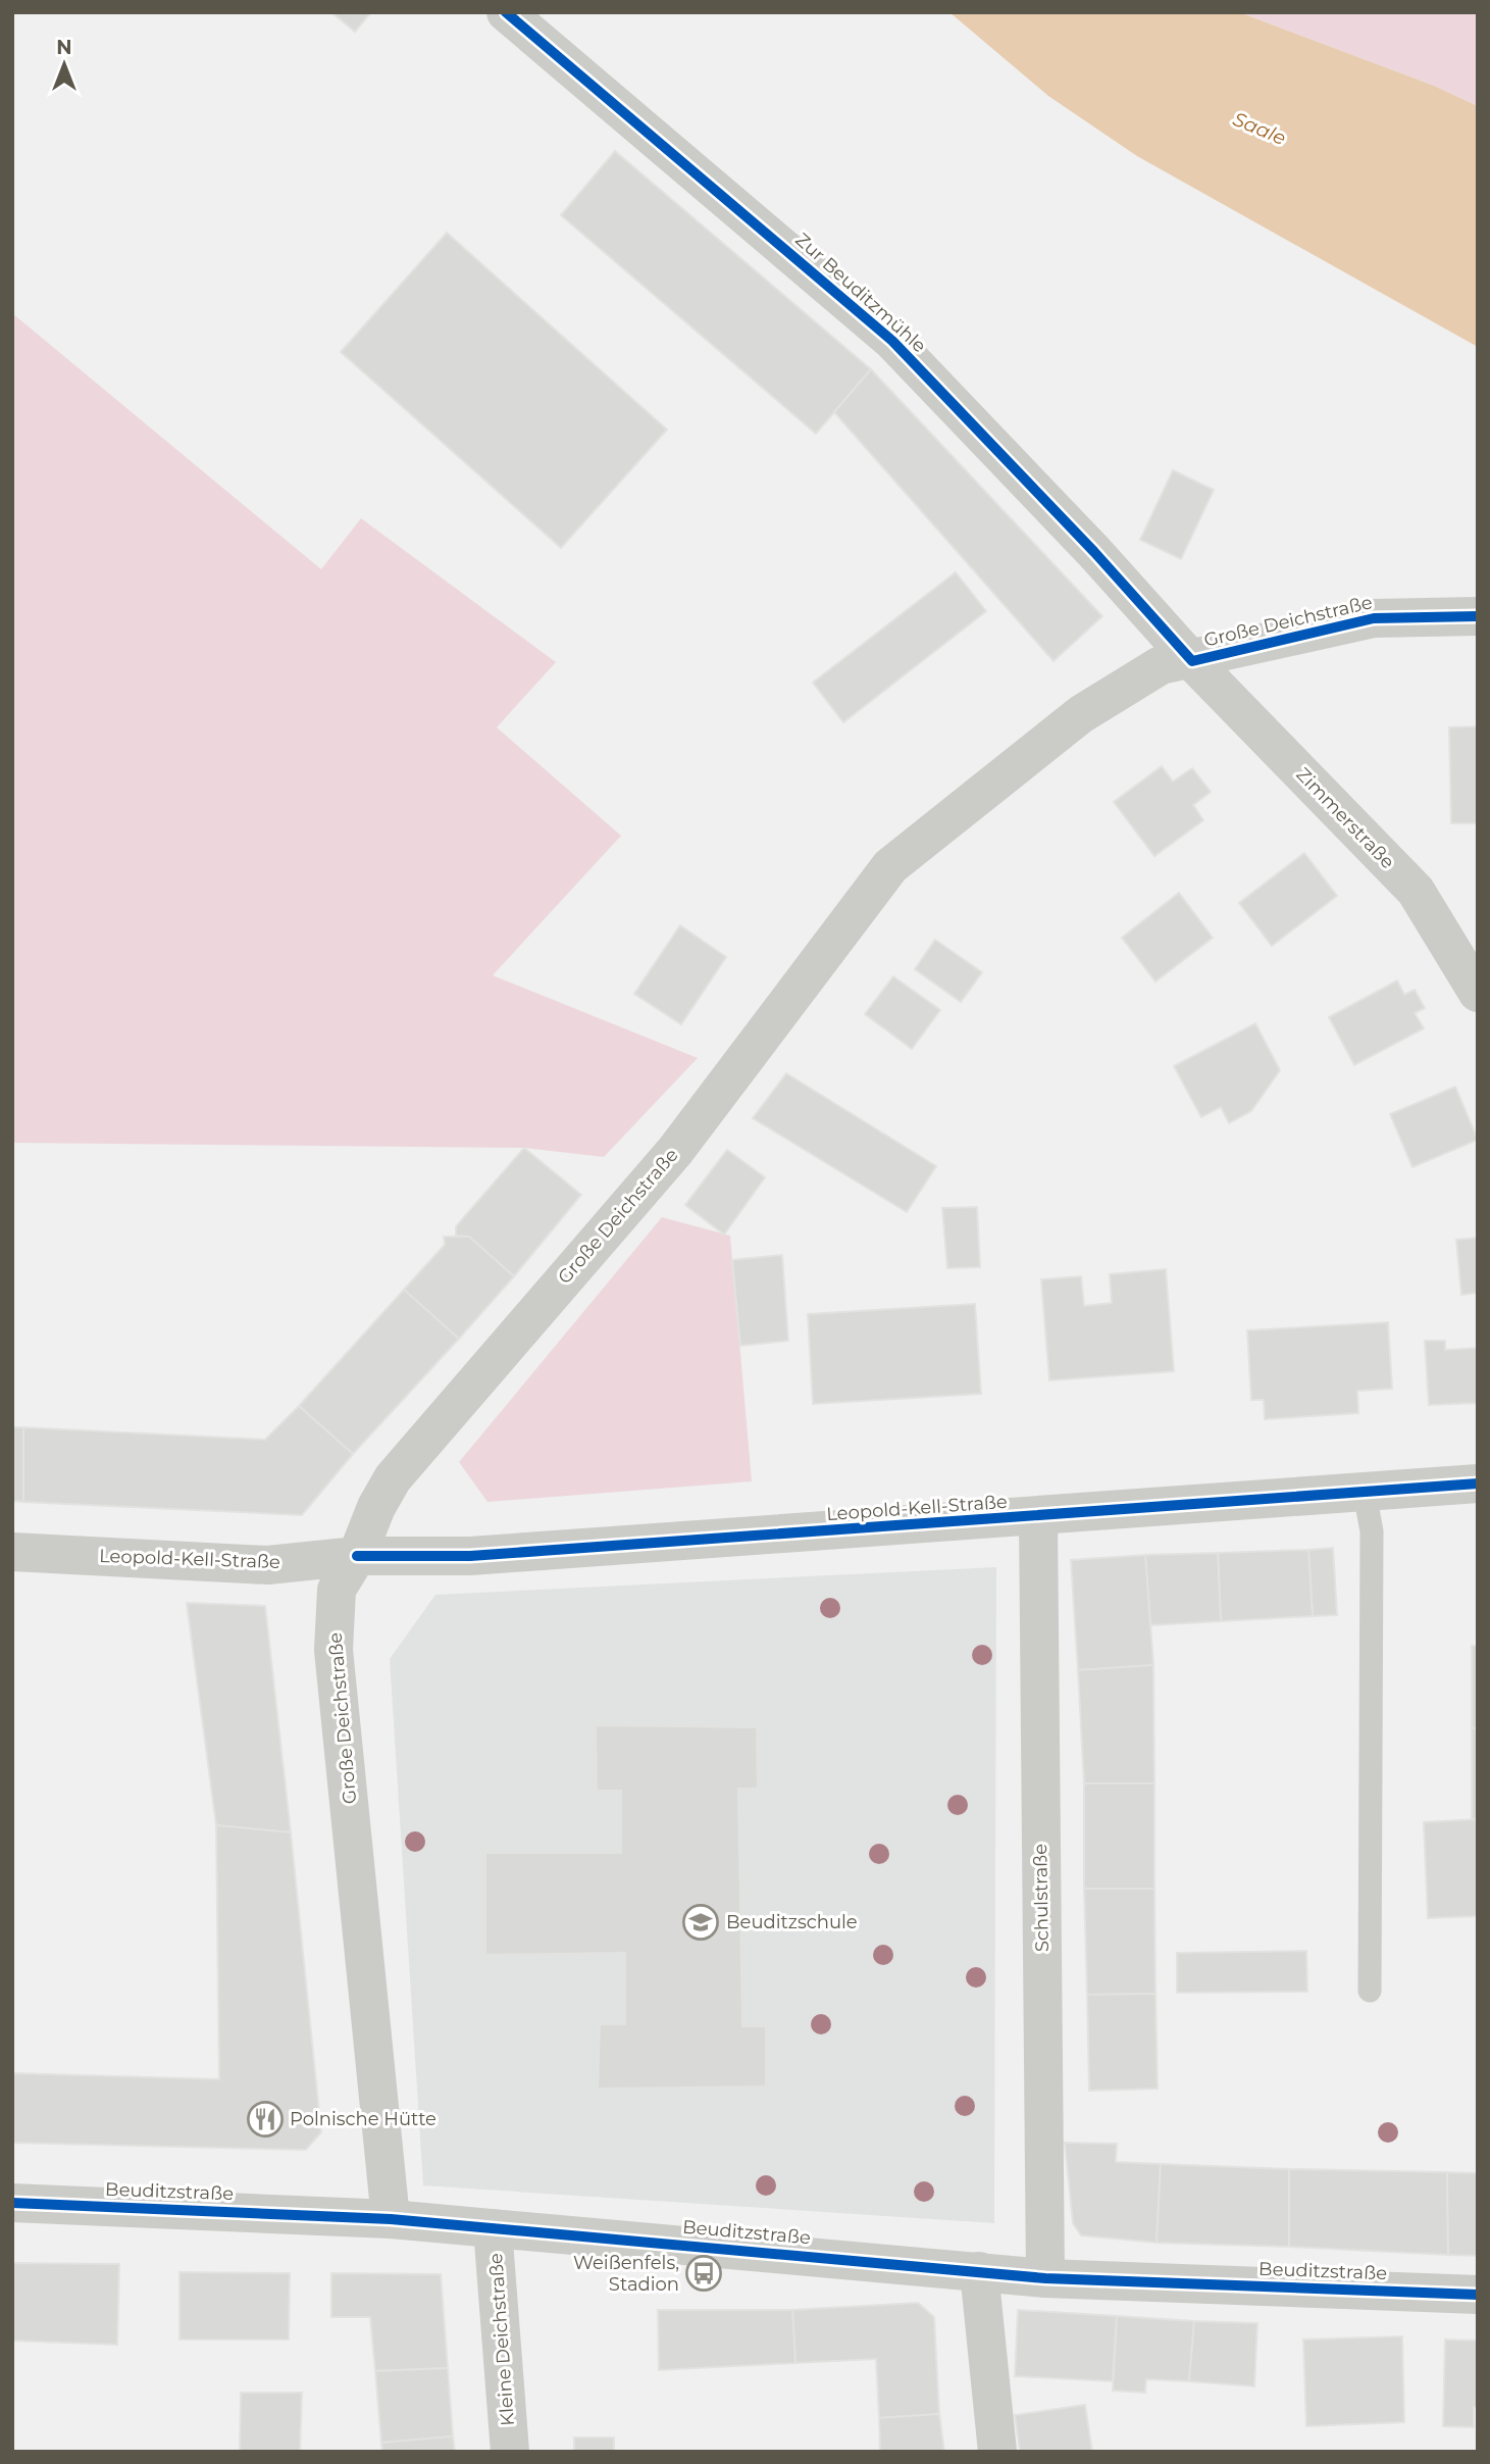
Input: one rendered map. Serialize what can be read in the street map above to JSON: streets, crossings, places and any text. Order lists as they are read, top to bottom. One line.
{"streets":{"street":["Zur Beuditzmühle","Große Deichstraße","Zimmerstraße","Leopold-Kell-Straße","Schulstraße","Beuditzstraße","Kleine Deichstraße"]},"crossings":[["Zur Beuditzmühle","Große Deichstraße"],["Zur Beuditzmühle","Zimmerstraße"],["Große Deichstraße","Zimmerstraße"],["Große Deichstraße","Leopold-Kell-Straße"],["Große Deichstraße","Beuditzstraße"],["Leopold-Kell-Straße","Schulstraße"],["Schulstraße","Beuditzstraße"],["Beuditzstraße","Kleine Deichstraße"]],"water":["Saale"],"places":{"school or university":["Beuditzschule"],"restaurant":["Polnische Hütte"],"bus stop":["Weißenfels, Stadion"]},"north":"top"}
